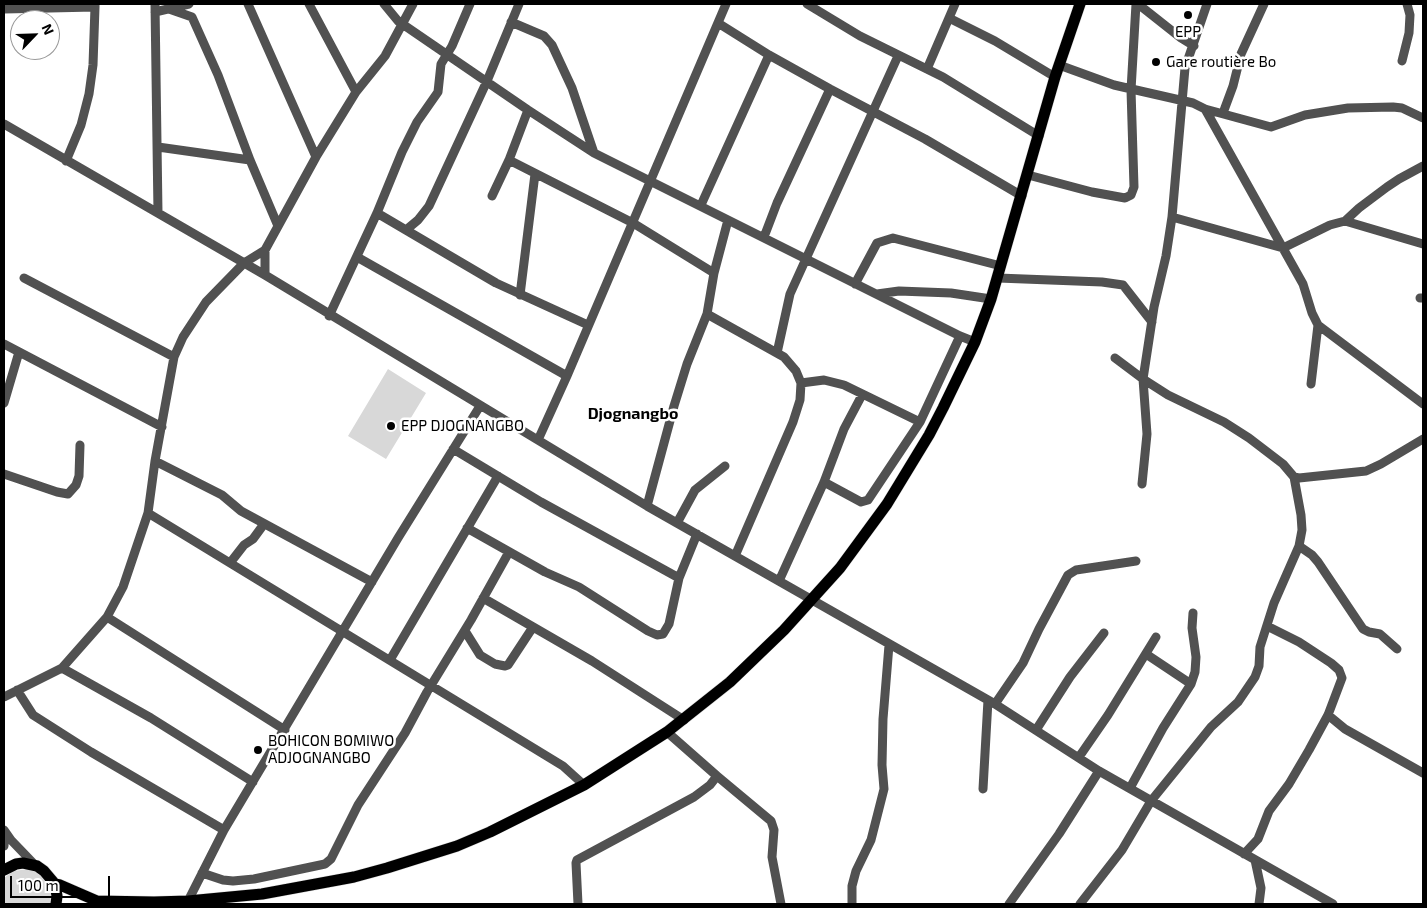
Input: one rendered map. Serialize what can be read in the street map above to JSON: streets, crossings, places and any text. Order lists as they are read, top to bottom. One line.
{"districts":["Djognangbo"],"places":["EPP","Gare routière Bo","EPP DJOGNANGBO","BOHICON BOMIWO ADJOGNANGBO"],"scale_bar":"100 m","north":"top right"}
